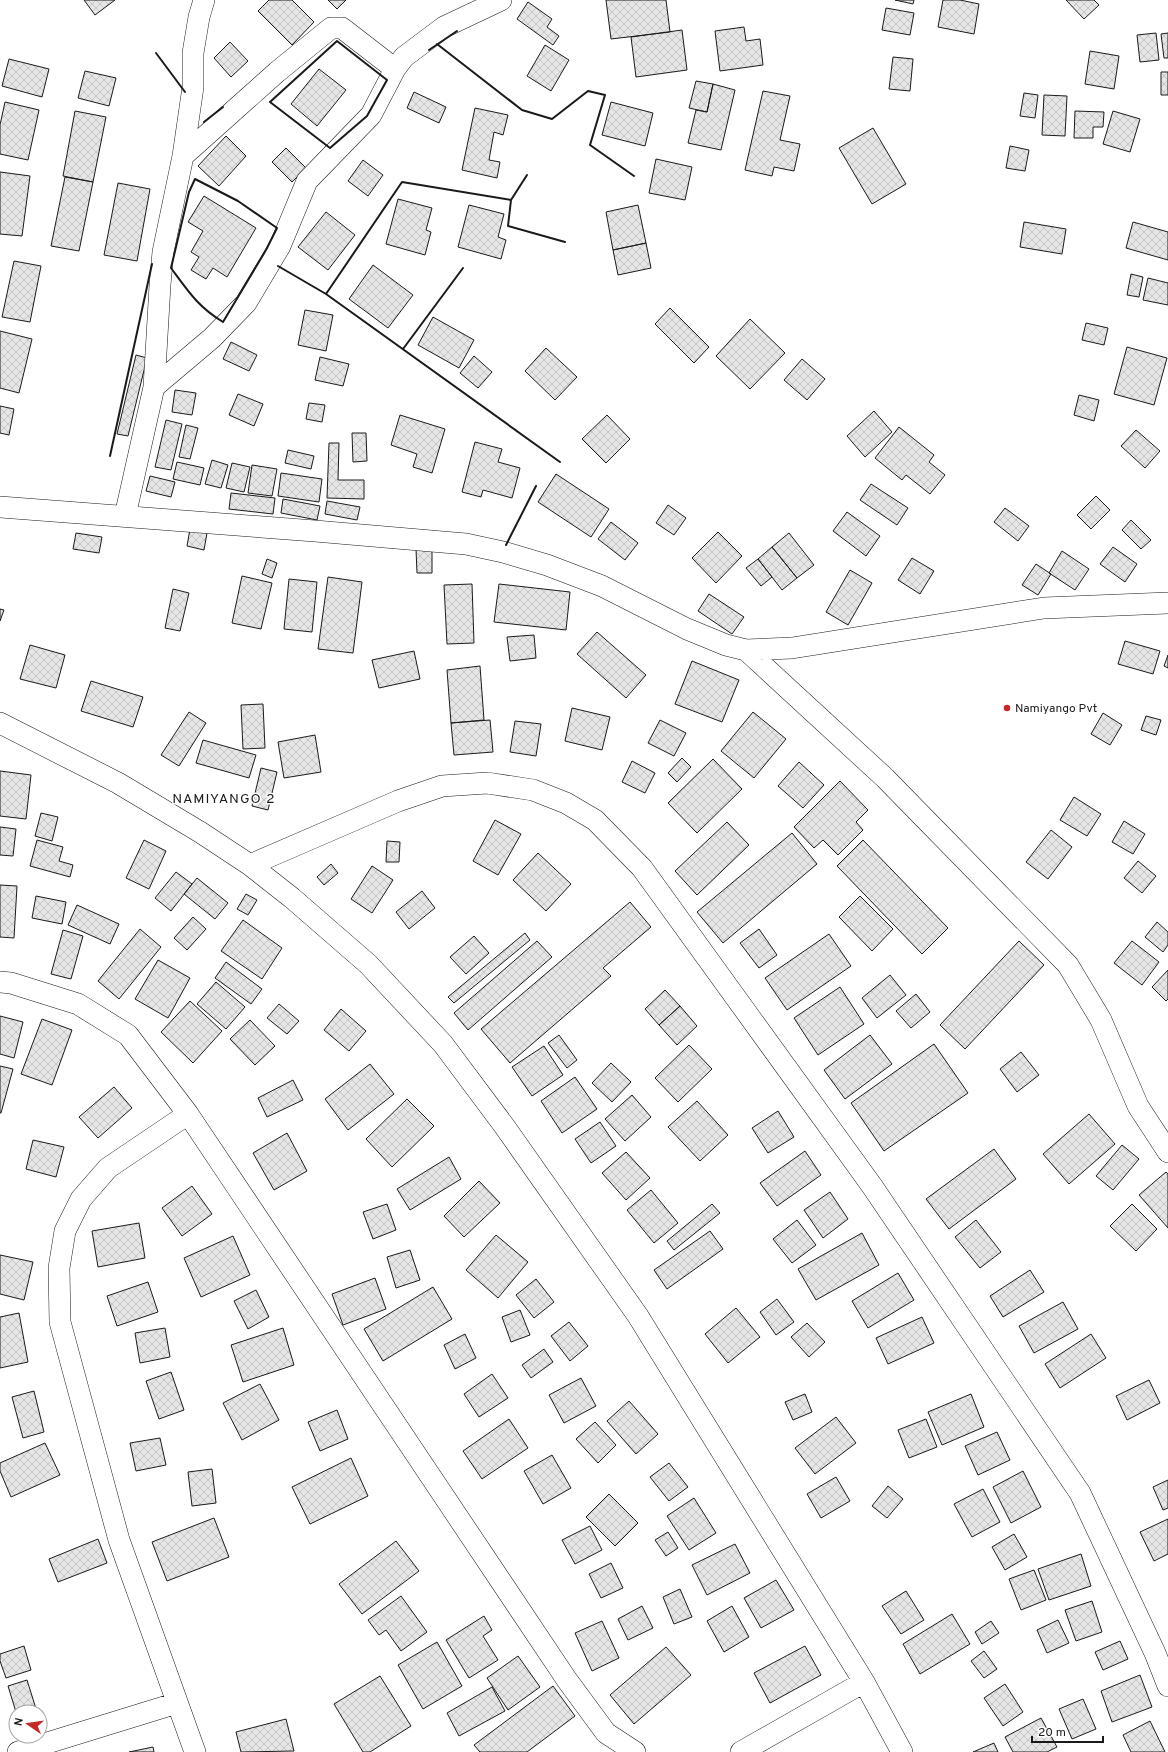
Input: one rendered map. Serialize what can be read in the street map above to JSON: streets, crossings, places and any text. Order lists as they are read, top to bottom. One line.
{"districts":["NAMIYANGO 2"],"places":["Namiyango Pvt"],"scale_bar":"20 m","north":"left"}
